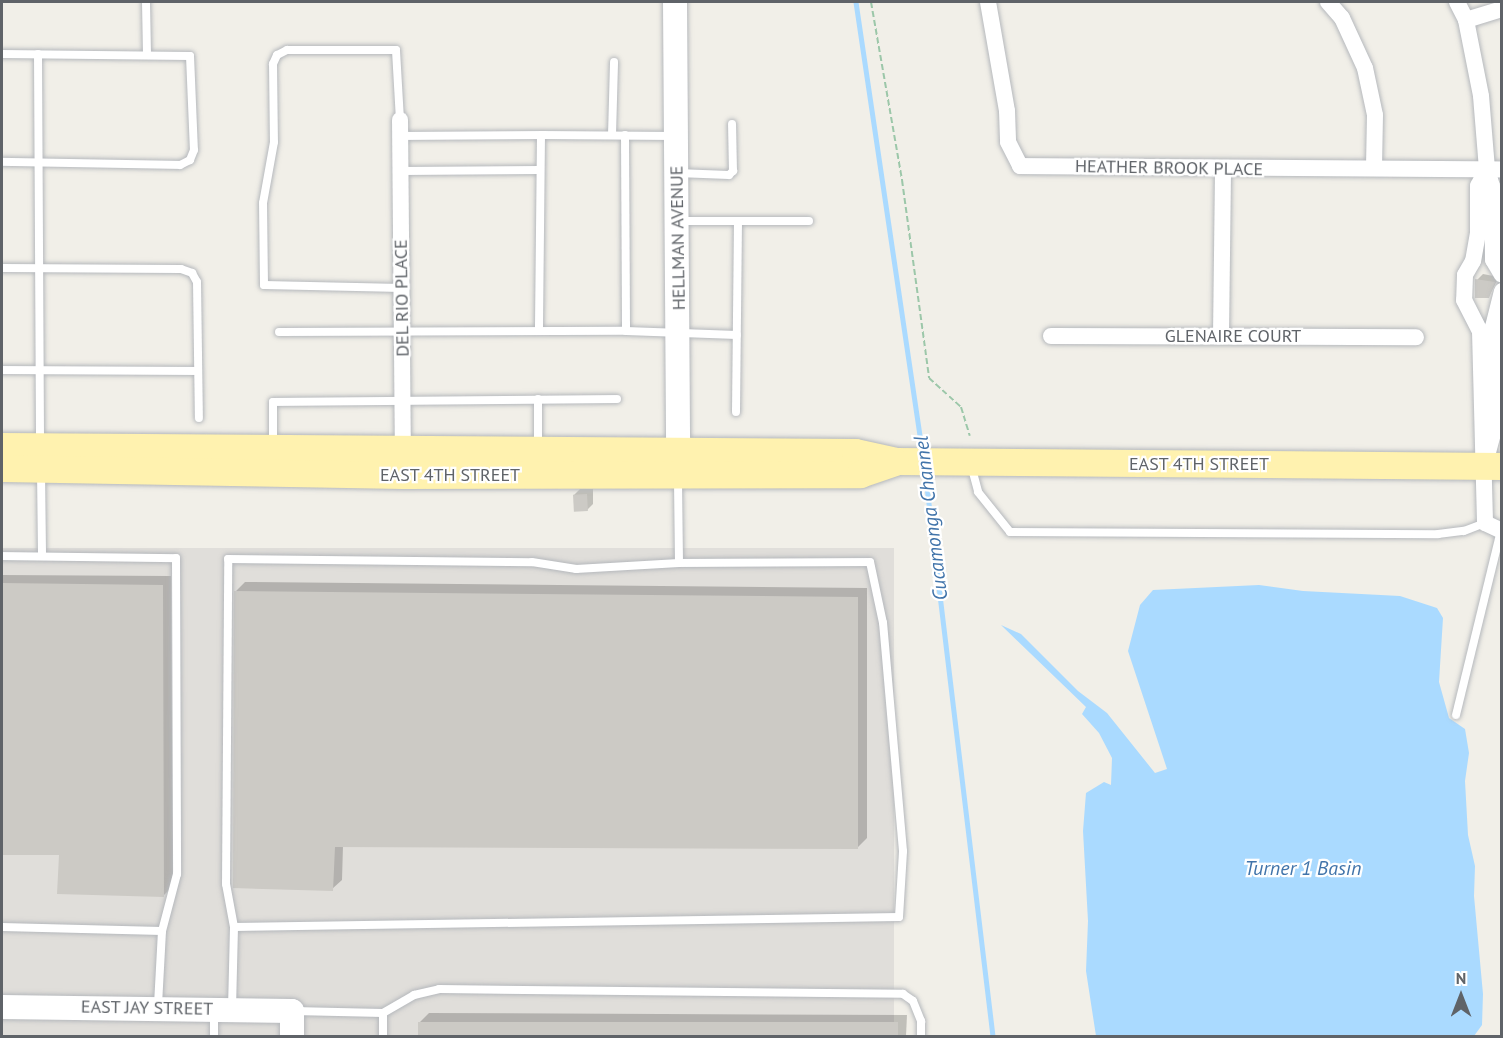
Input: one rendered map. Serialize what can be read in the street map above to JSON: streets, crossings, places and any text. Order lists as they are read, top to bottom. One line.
{"streets":{"main road":["EAST 4TH STREET"],"street":["HEATHER BROOK PLACE","HELLMAN AVENUE","DEL RIO PLACE","GLENAIRE COURT","EAST JAY STREET"]},"crossings":[["HELLMAN AVENUE","EAST 4TH STREET"],["DEL RIO PLACE","EAST 4TH STREET"]],"water":["Cucamonga Channel","Turner 1 Basin"],"north":"top"}
